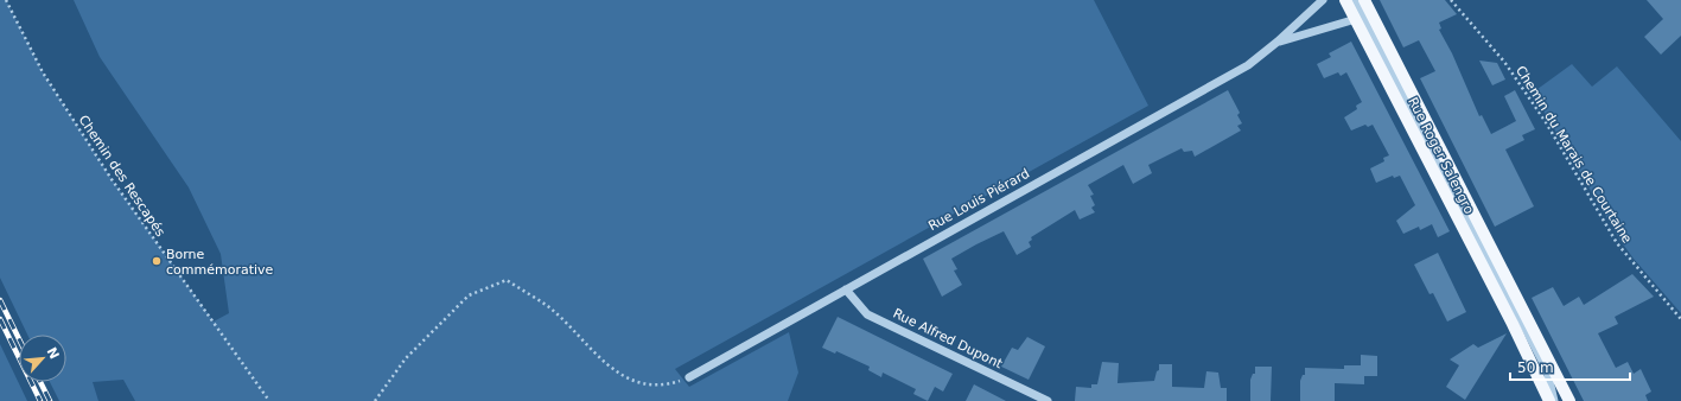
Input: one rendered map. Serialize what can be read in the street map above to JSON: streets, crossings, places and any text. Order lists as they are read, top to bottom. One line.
{"streets":{"main road":["Rue Roger Salengro"],"street":["Rue Louis Piérard","Rue Alfred Dupont"],"path":["Chemin du Marais de Courtaine","Chemin des Rescapés"]},"crossings":[["Rue Roger Salengro","Rue Louis Piérard"],["Rue Louis Piérard","Rue Alfred Dupont"]],"places":["Borne commémorative"],"scale_bar":"50 m","north":"top right"}
